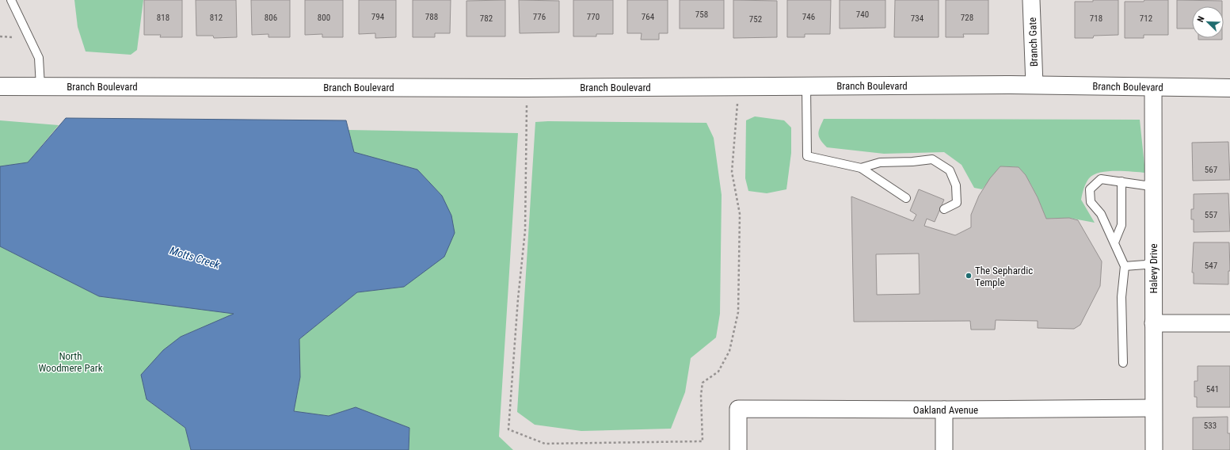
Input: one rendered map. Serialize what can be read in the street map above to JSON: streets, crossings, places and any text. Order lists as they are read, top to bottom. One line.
{"streets":{"street":["Branch Gate","Branch Boulevard","Halevy Drive","Oakland Avenue"]},"crossings":[["Branch Gate","Branch Boulevard"],["Branch Boulevard","Halevy Drive"],["Halevy Drive","Oakland Avenue"]],"water":["Motts Creek"],"parks":["North Woodmere Park"],"places":["The Sephardic Temple"],"house_numbers":["758","740","794","788","776","770","764","746","818","812","806","800","728","782","734","718","712","752","567","557","547","541","533"],"north":"top left"}
